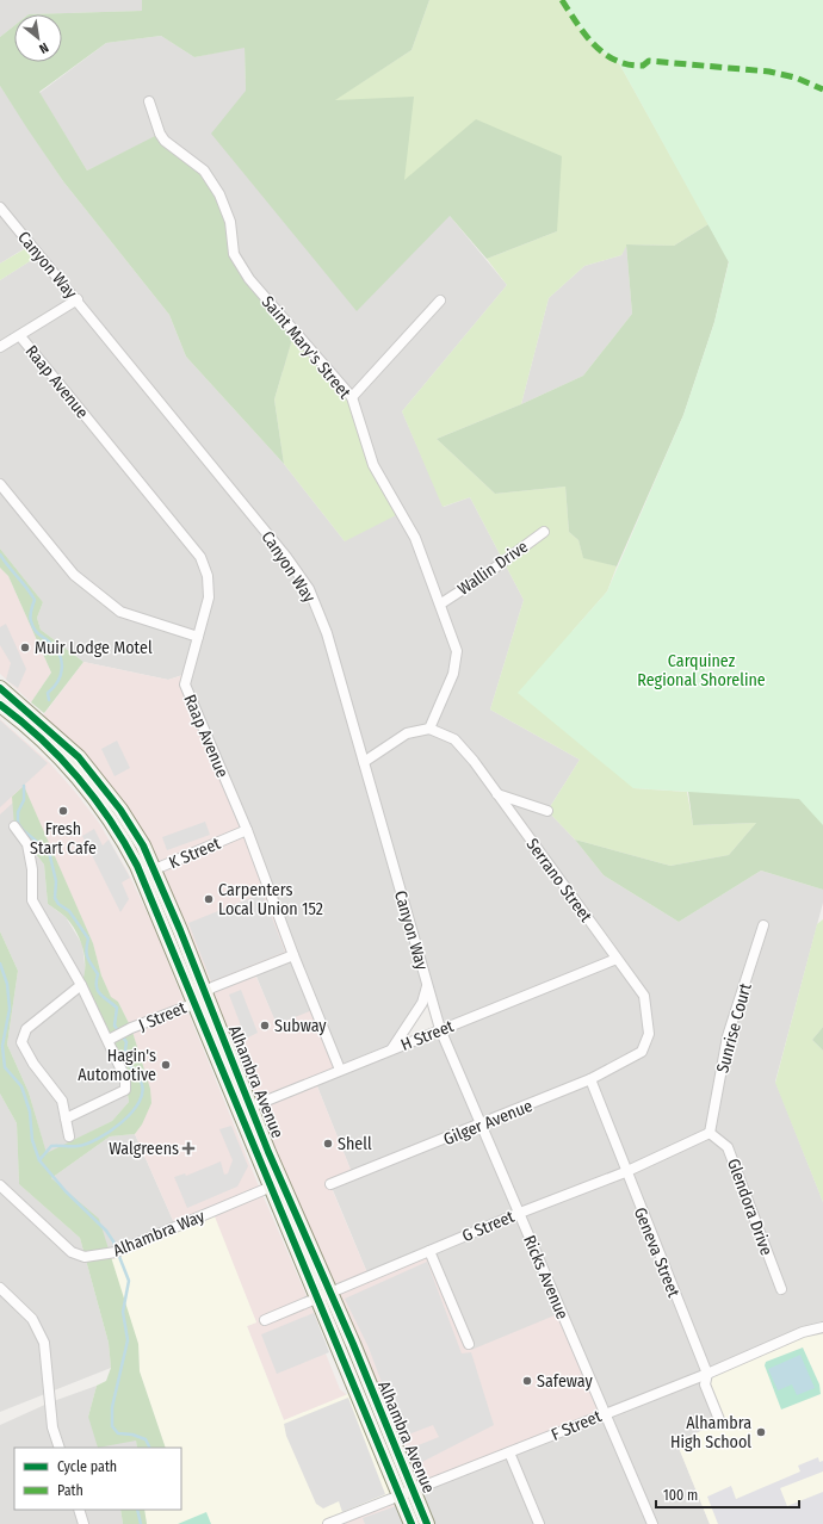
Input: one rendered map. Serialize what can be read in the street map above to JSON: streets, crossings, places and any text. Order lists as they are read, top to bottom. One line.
{"streets":{"main road":["Alhambra Avenue"],"street":["Canyon Way","Saint Mary's Street","Raap Avenue","Wallin Drive","K Street","Serrano Street","J Street","Sunrise Court","H Street","Gilger Avenue","Glendora Drive","G Street","Alhambra Way","Geneva Street","Ricks Avenue","F Street"]},"crossings":[["Canyon Way","H Street"],["Canyon Way","Ricks Avenue"],["Saint Mary's Street","Wallin Drive"],["Saint Mary's Street","Serrano Street"],["Raap Avenue","K Street"],["Raap Avenue","J Street"],["Raap Avenue","H Street"],["K Street","Alhambra Avenue"],["Serrano Street","H Street"],["Serrano Street","Gilger Avenue"],["J Street","Alhambra Avenue"],["Sunrise Court","Glendora Drive"],["Sunrise Court","G Street"],["H Street","Alhambra Avenue"],["H Street","Ricks Avenue"],["Alhambra Avenue","G Street"],["Alhambra Avenue","Alhambra Way"],["Alhambra Avenue","F Street"],["Gilger Avenue","Geneva Street"],["Gilger Avenue","Ricks Avenue"],["Glendora Drive","G Street"],["G Street","Geneva Street"],["G Street","Ricks Avenue"],["Geneva Street","F Street"],["Ricks Avenue","F Street"]],"parks":["Carquinez Regional Shoreline"],"places":{"other":["Muir Lodge Motel","Fresh Start Cafe","Carpenters Local Union 152","Subway","Hagin's Automotive","Shell","Safeway","Alhambra High School"],"health":["Walgreens"]},"legend":["Cycle path","Path"],"scale_bar":"100 m","north":"bottom right"}
